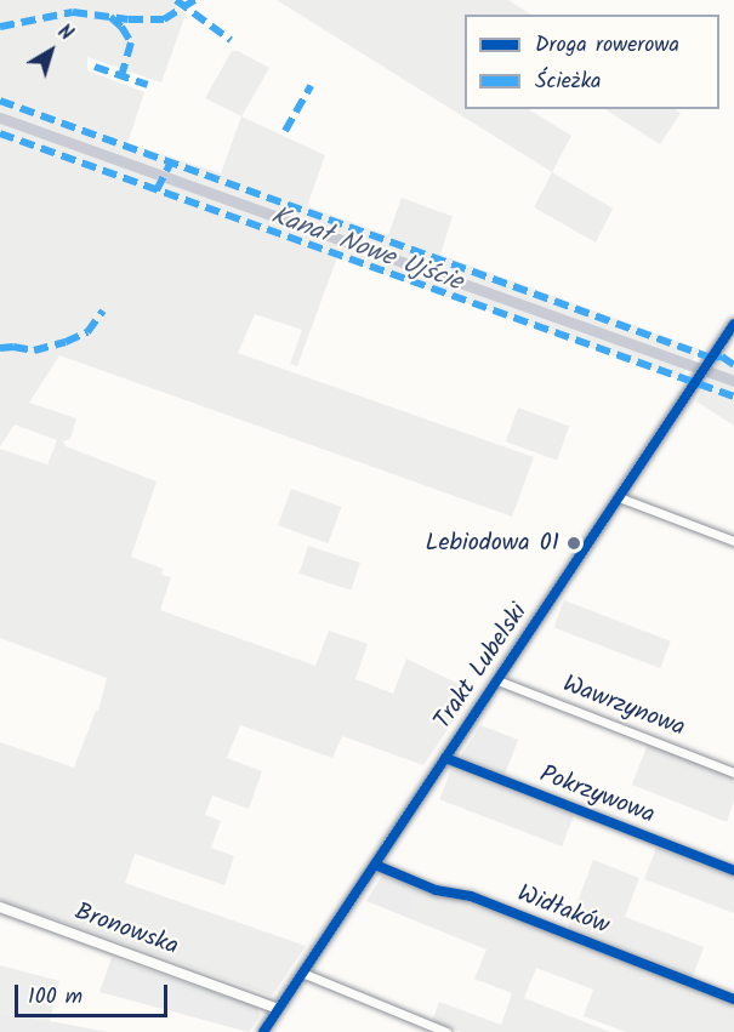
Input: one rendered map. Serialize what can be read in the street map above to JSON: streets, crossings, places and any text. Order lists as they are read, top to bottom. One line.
{"streets":{"street":["Trakt Lubelski","Wawrzynowa","Pokrzywowa","Widłaków","Bronowska"]},"crossings":[["Trakt Lubelski","Wawrzynowa"],["Trakt Lubelski","Pokrzywowa"],["Trakt Lubelski","Widłaków"],["Trakt Lubelski","Bronowska"]],"water":["Kanał Nowe Ujście"],"places":["Lebiodowa 01"],"legend":["Droga rowerowa","Ścieżka"],"scale_bar":"100 m","north":"top right"}
